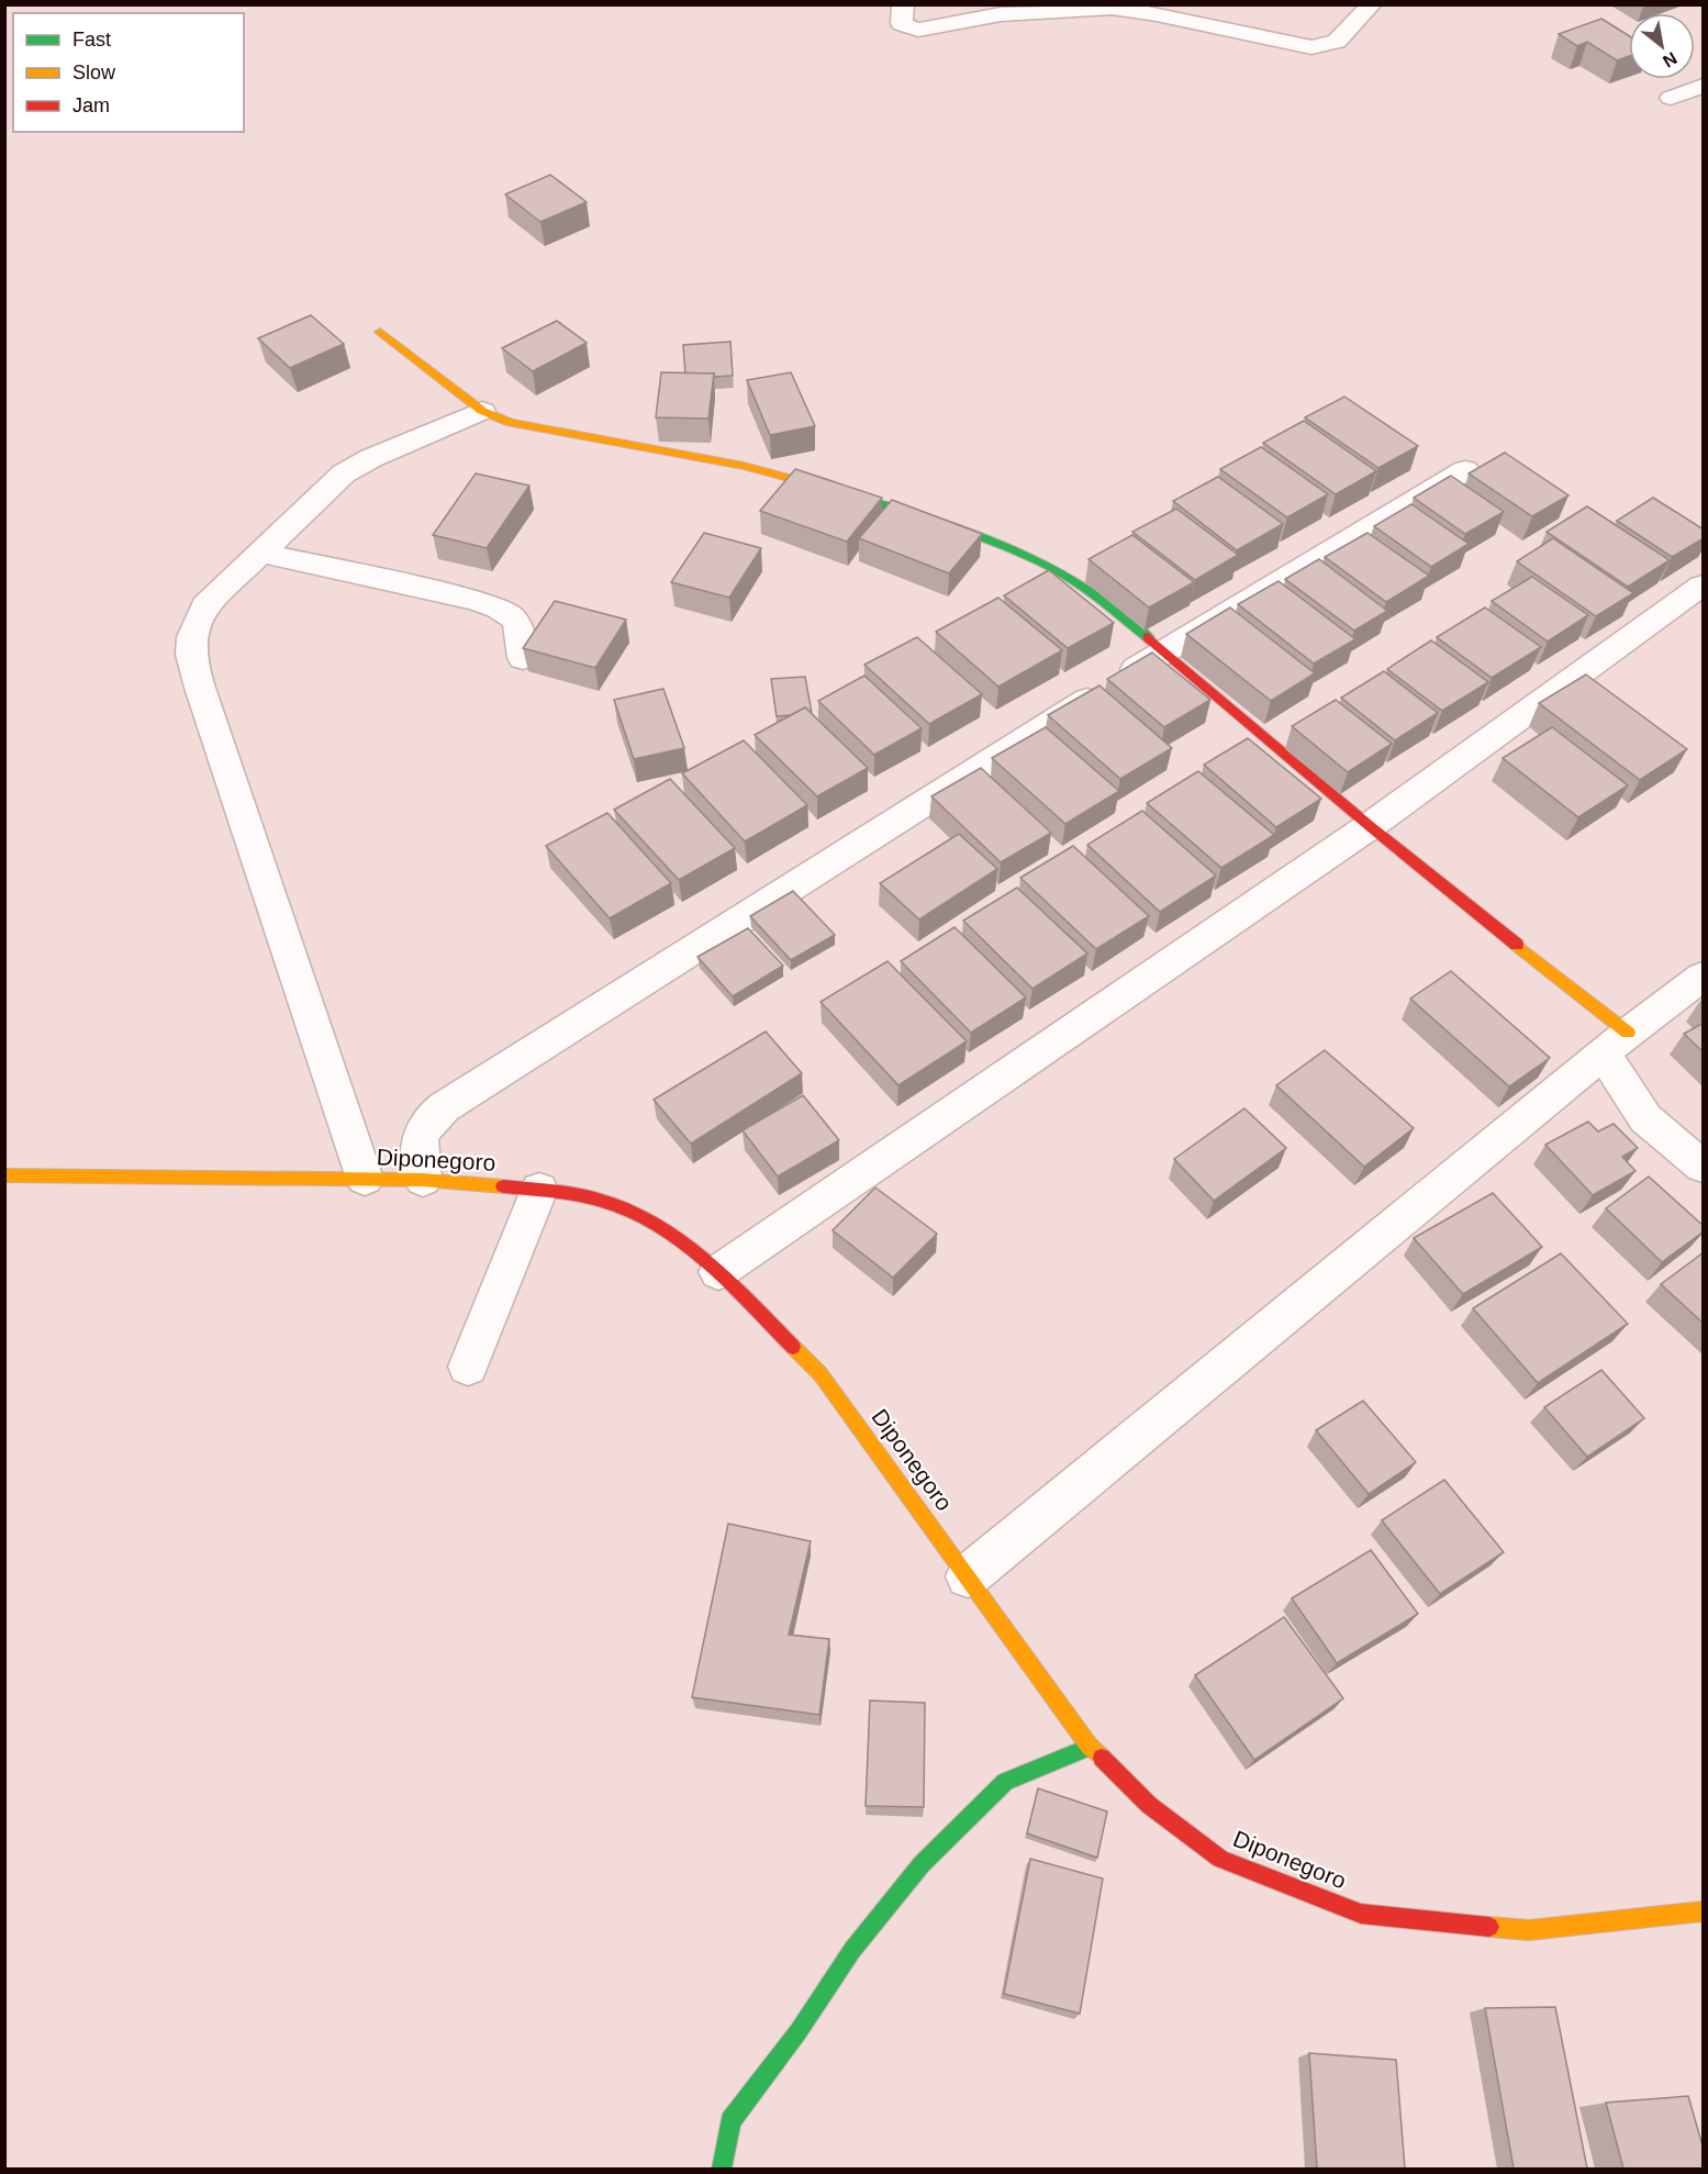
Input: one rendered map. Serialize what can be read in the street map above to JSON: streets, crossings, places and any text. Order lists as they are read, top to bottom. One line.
{"streets":{"street":["Diponegoro"]},"legend":["Fast","Slow","Jam"],"north":"bottom right"}
